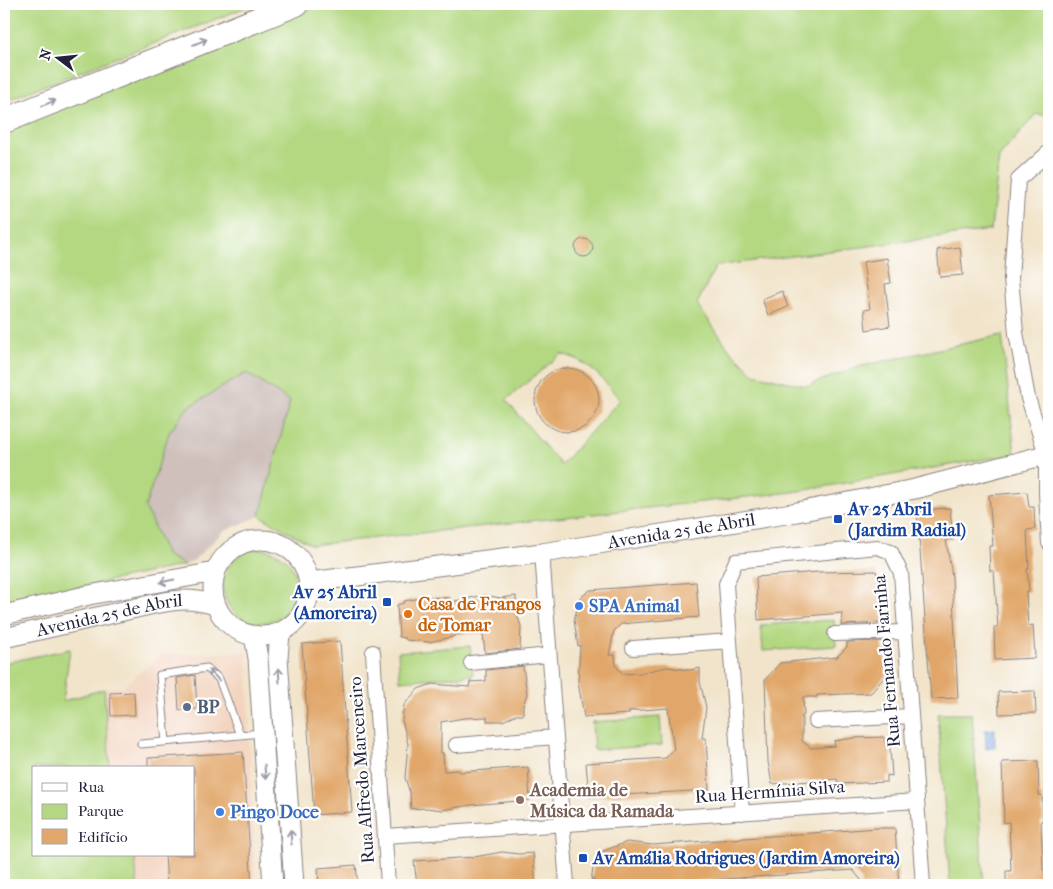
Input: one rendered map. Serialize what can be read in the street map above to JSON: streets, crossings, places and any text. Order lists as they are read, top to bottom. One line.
{"streets":{"main road":["Avenida 25 de Abril"],"street":["Rua Fernando Farinha","Rua Alfredo Marceneiro","Rua Hermínia Silva"]},"crossings":[["Rua Fernando Farinha","Rua Hermínia Silva"],["Rua Alfredo Marceneiro","Rua Hermínia Silva"]],"places":{"transit":["Av 25 Abril (Jardim Radial)","Av 25 Abril (Amoreira)","Av Amália Rodrigues (Jardim Amoreira)"],"other":["SPA Animal","Casa de Frangos de Tomar","BP","Academia de Música da Ramada","Pingo Doce"]},"legend":["Rua","Parque","Edifício"],"north":"left"}
